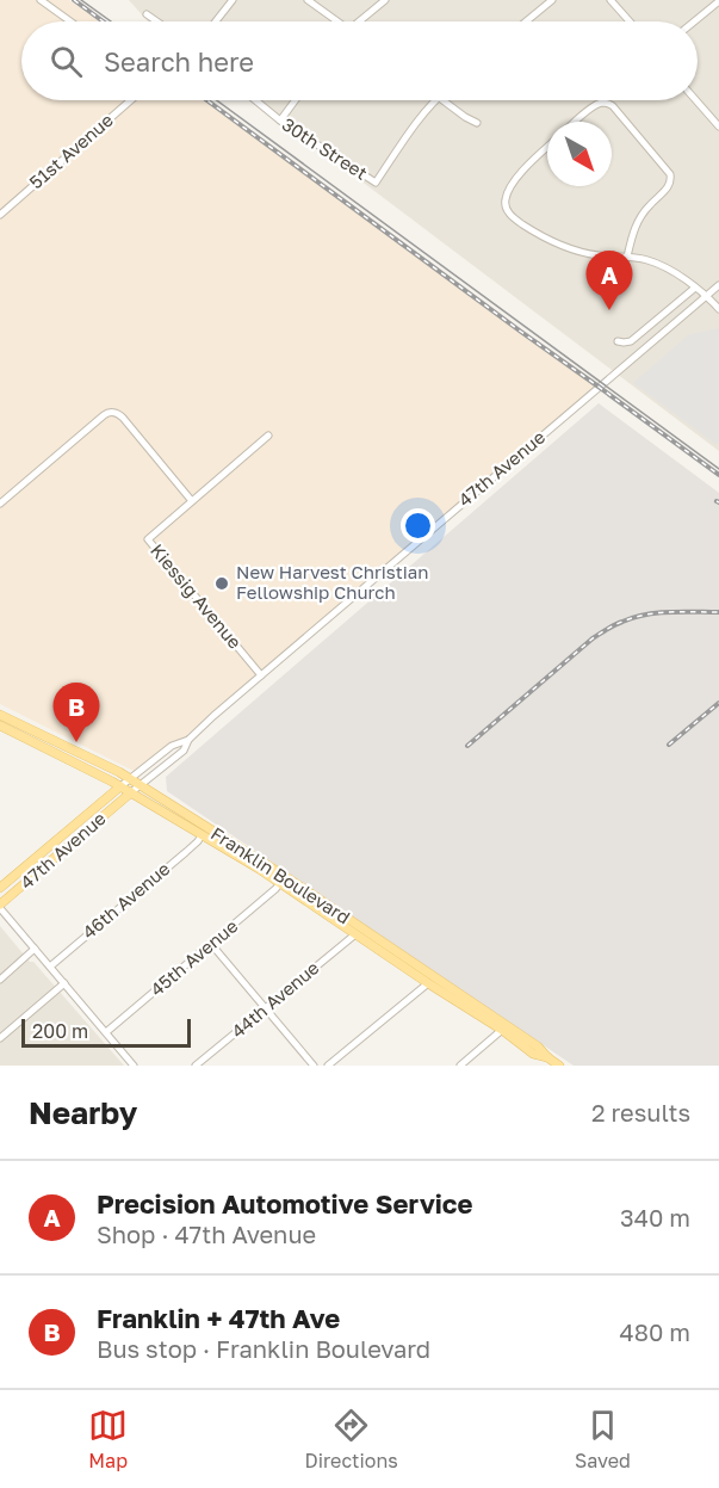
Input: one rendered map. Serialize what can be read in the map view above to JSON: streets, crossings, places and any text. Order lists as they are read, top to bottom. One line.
{"streets":{"main road":["47th Avenue","Franklin Boulevard"],"street":["30th Street","51st Avenue","Kiessig Avenue","46th Avenue","45th Avenue","44th Avenue"]},"crossings":[["47th Avenue","Kiessig Avenue"],["47th Avenue","Franklin Boulevard"],["Franklin Boulevard","46th Avenue"],["Franklin Boulevard","45th Avenue"],["Franklin Boulevard","44th Avenue"]],"places":["New Harvest Christian Fellowship Church"],"scale_bar":"200 m","north":"bottom right","page":{"search":"Search here","pins":["A","B"],"scale":"200 m","heading":["Nearby","2 results"],"list":[{"mark":"A","name":"Precision Automotive Service","note":"Shop · 47th Avenue","value":"340 m"},{"mark":"B","name":"Franklin + 47th Ave","note":"Bus stop · Franklin Boulevard","value":"480 m"}],"nav":["Map","Directions","Saved"]}}
